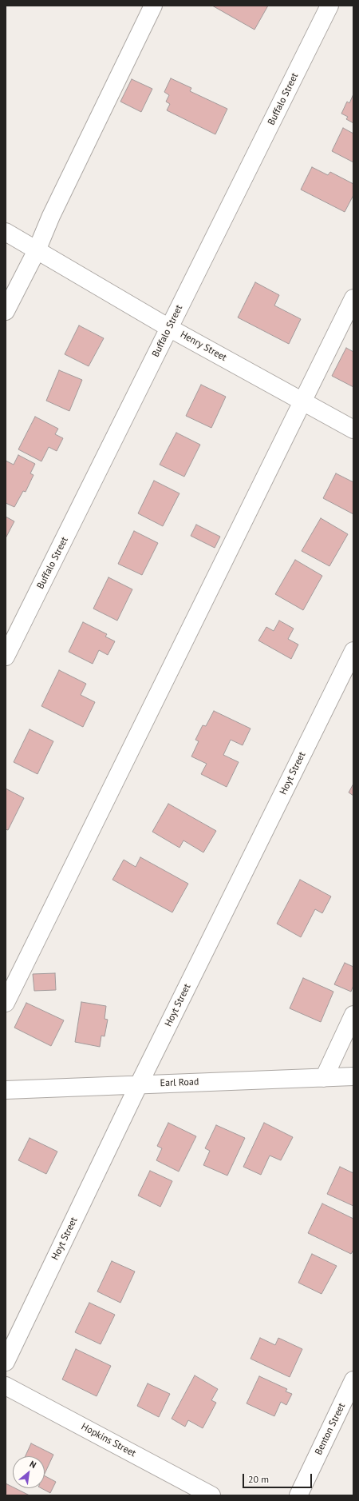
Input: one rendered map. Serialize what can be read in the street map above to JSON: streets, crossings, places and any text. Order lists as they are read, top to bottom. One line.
{"streets":{"street":["Buffalo Street","Henry Street","Hoyt Street","Earl Road","Benton Street","Hopkins Street"]},"crossings":[["Buffalo Street","Henry Street"],["Hoyt Street","Earl Road"]],"scale_bar":"20 m","north":"top right"}
